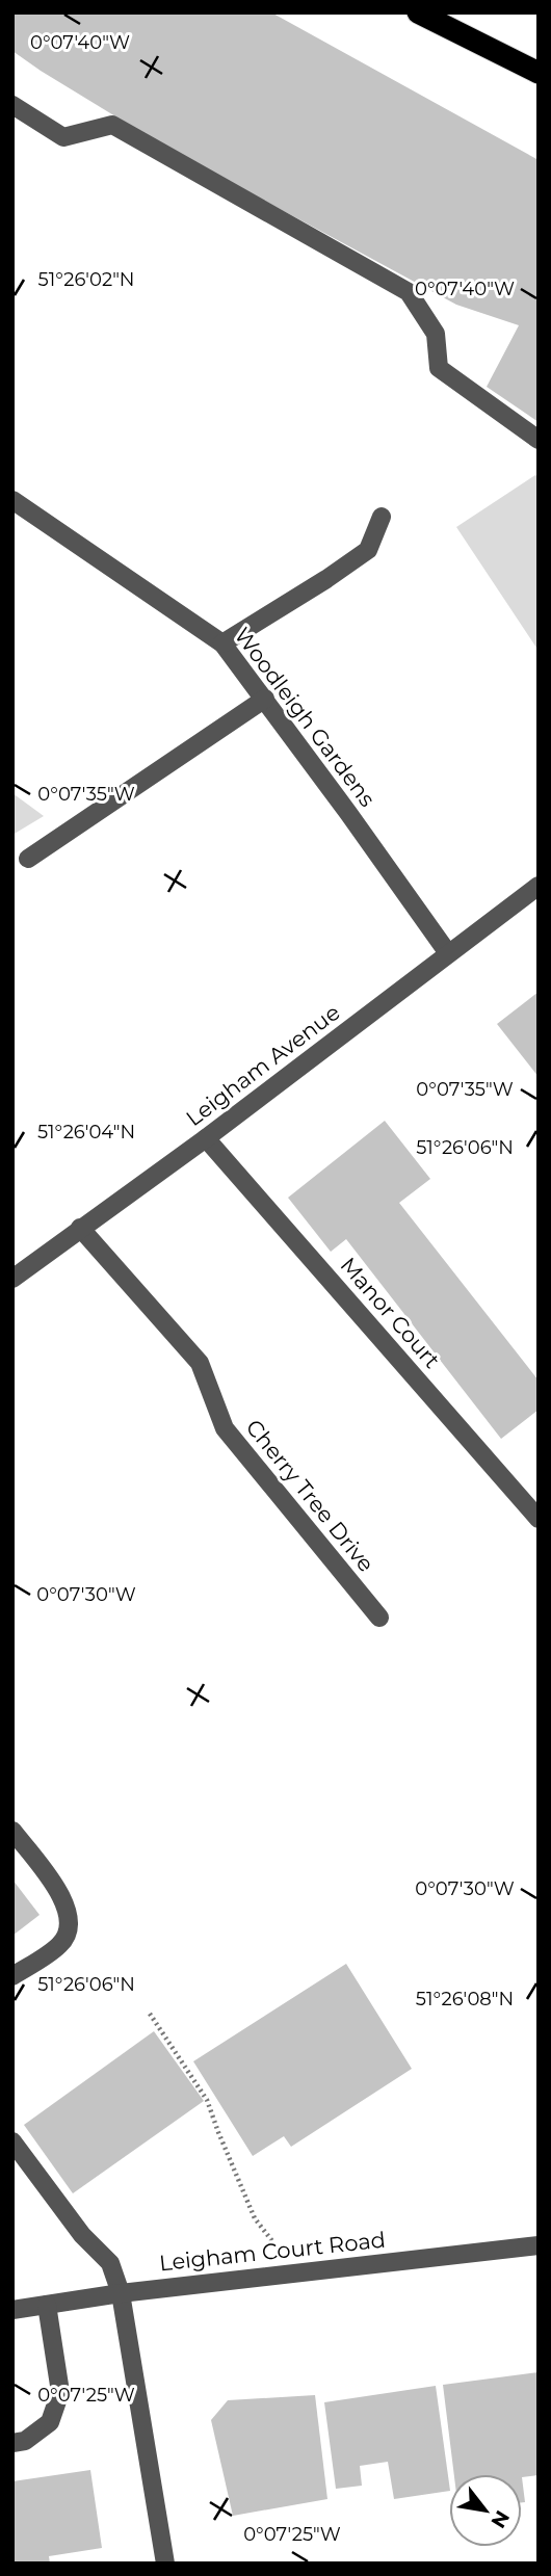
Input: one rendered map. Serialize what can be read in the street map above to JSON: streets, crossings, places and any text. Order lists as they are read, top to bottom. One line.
{"streets":{"street":["Woodleigh Gardens","Leigham Avenue","Manor Court","Cherry Tree Drive","Leigham Court Road"]},"crossings":[["Woodleigh Gardens","Leigham Avenue"],["Leigham Avenue","Manor Court"],["Leigham Avenue","Cherry Tree Drive"]],"north":"bottom right","coordinates":["0°07'40\"W","51°26'02\"N","0°07'35\"W","51°26'04\"N","51°26'06\"N","0°07'30\"W","51°26'08\"N","0°07'25\"W"]}
